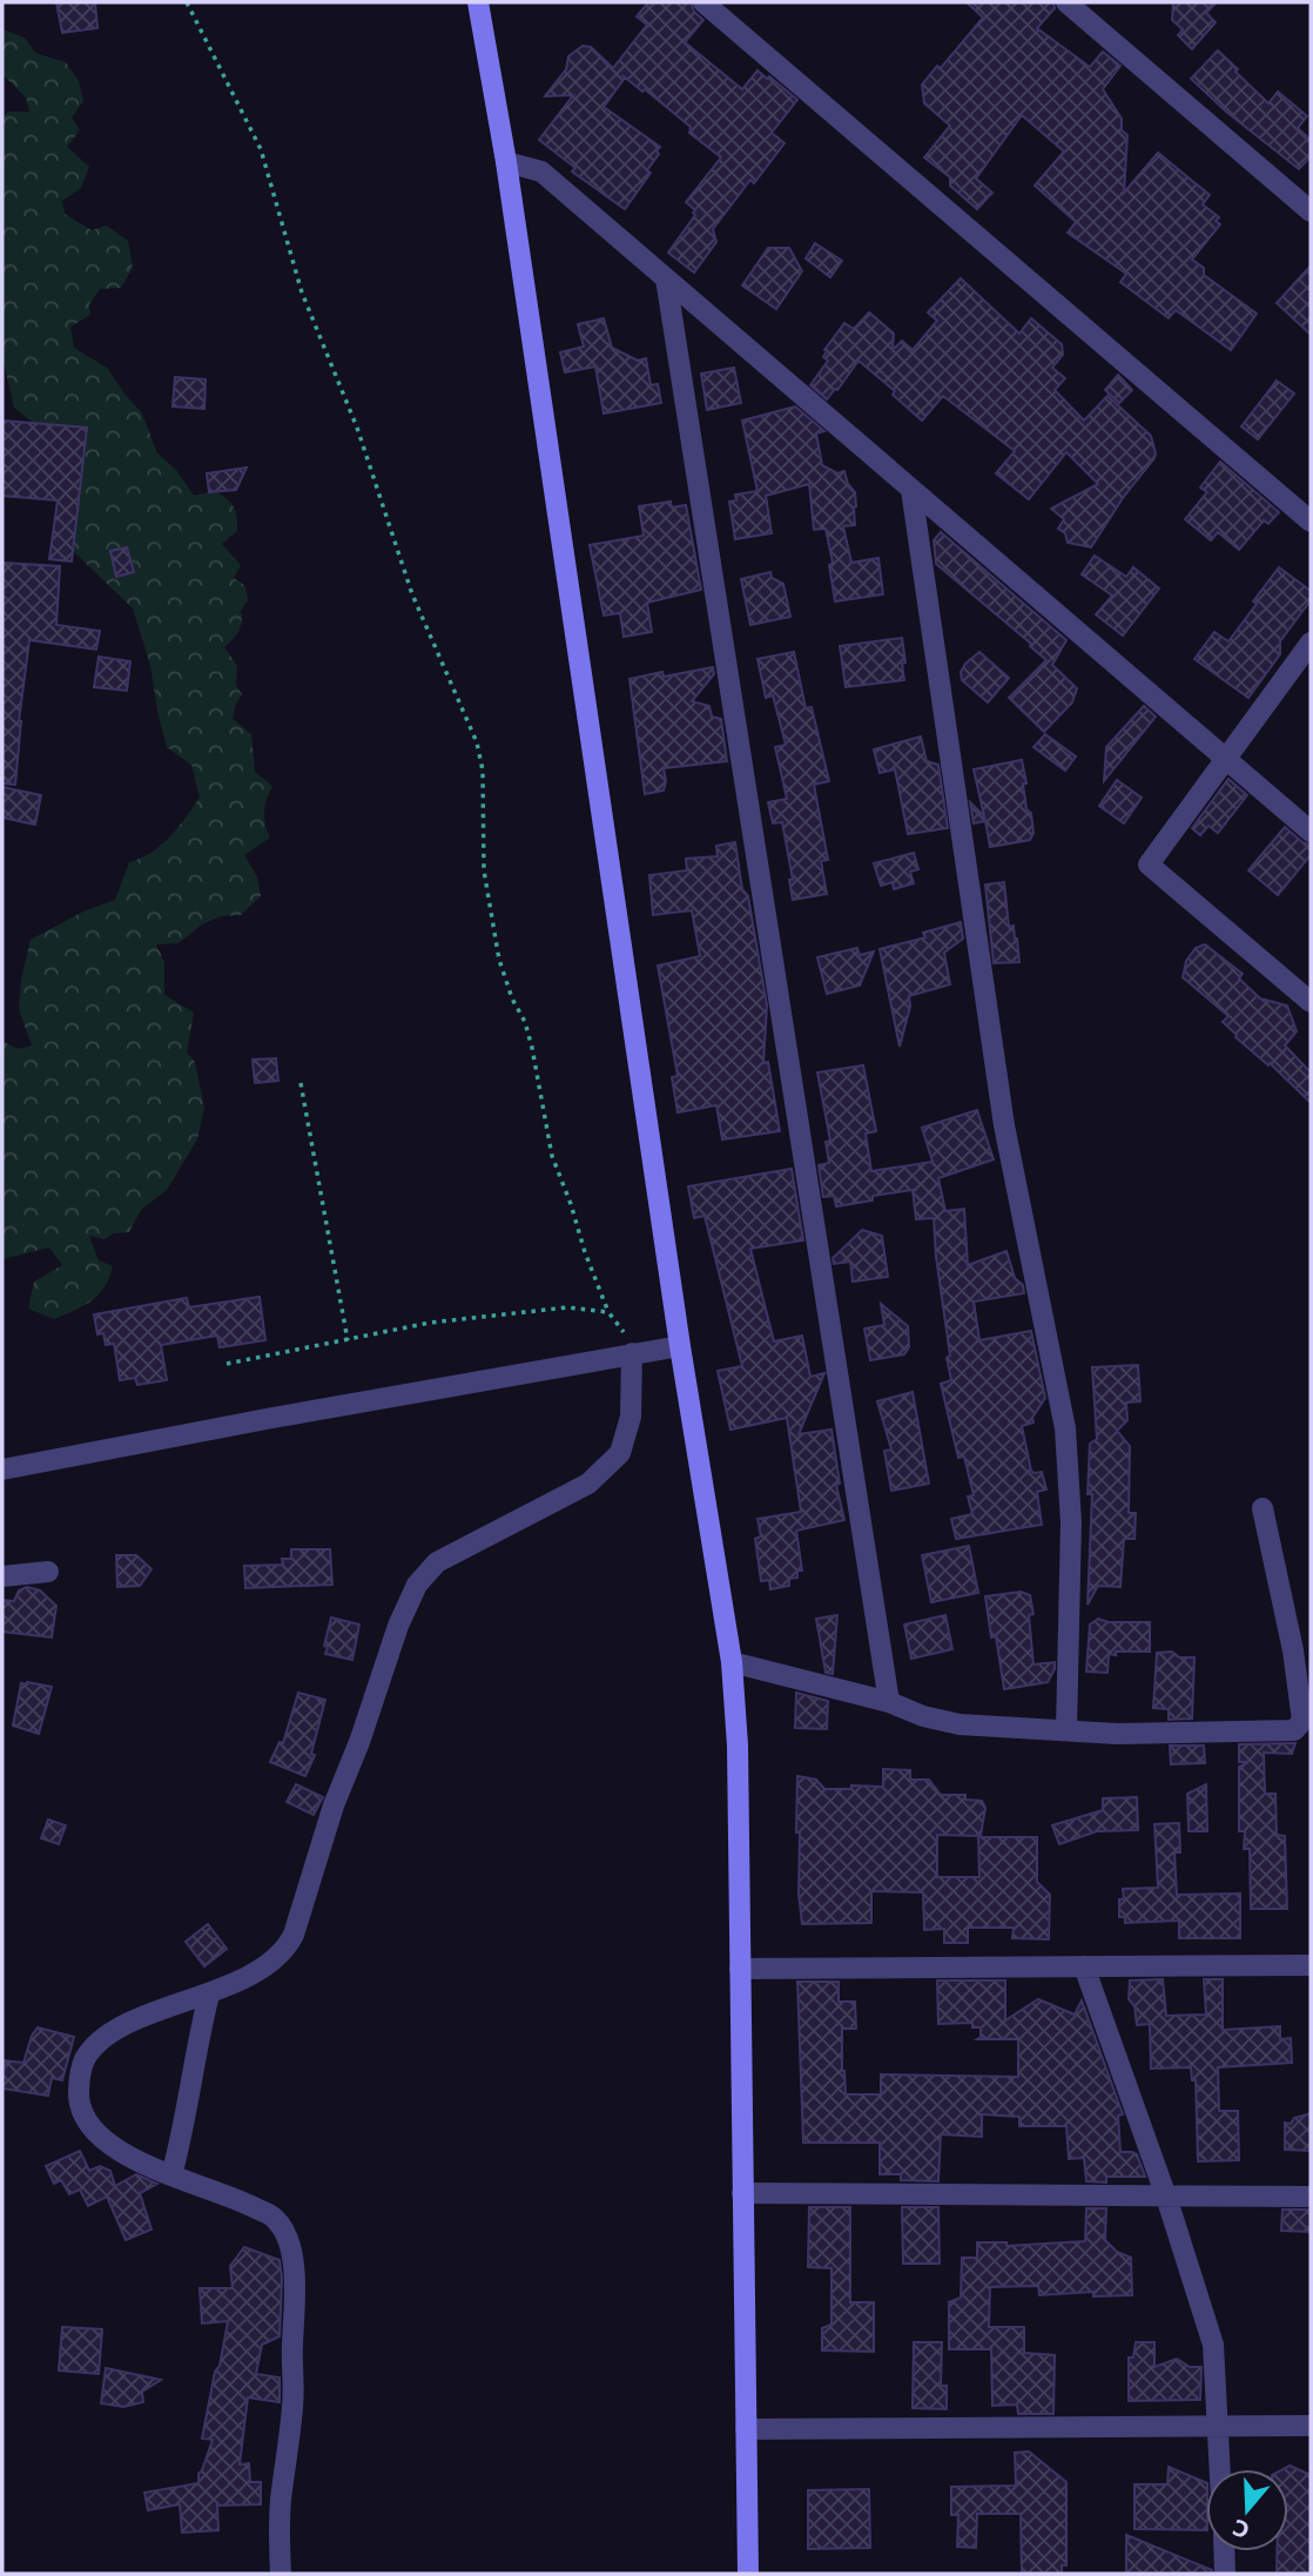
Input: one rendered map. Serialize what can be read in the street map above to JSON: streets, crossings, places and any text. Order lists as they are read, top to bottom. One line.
{"north":"bottom"}
